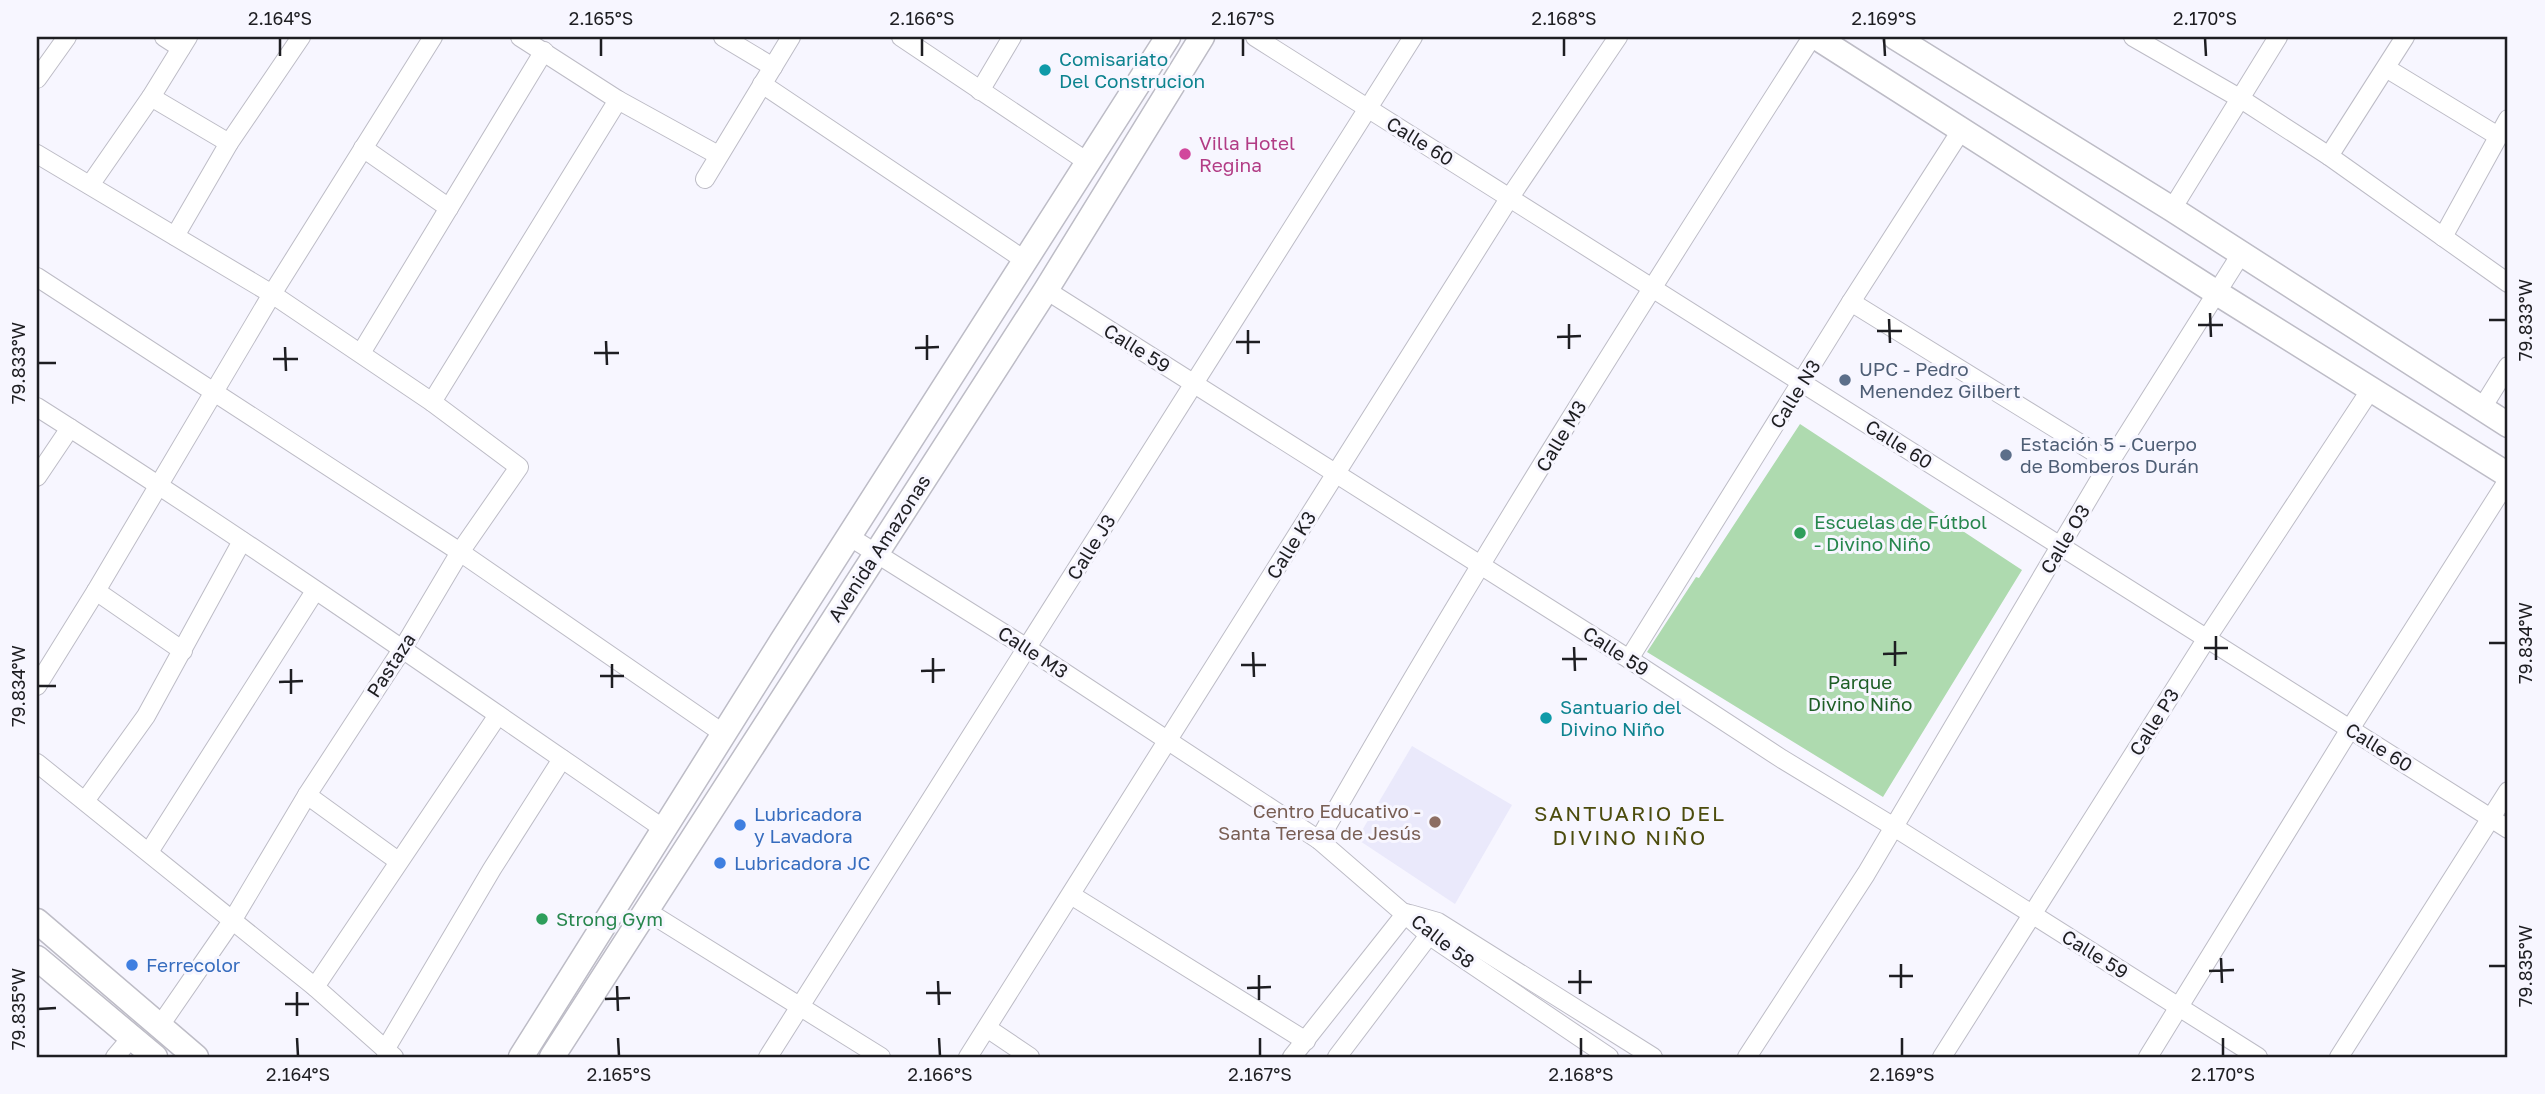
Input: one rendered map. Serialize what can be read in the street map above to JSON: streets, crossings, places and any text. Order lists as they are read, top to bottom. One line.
{"streets":{"street":["Calle 60","Calle 59","Calle N3","Calle M3","Calle O3","Calle K3","Calle J3","Avenida Amazonas","Pastaza","Calle P3","Calle 58"]},"crossings":[["Calle 60","Calle N3"],["Calle 60","Calle M3"],["Calle 60","Calle O3"],["Calle 60","Calle K3"],["Calle 60","Calle J3"],["Calle 60","Calle P3"],["Calle 59","Calle N3"],["Calle 59","Calle M3"],["Calle 59","Calle O3"],["Calle 59","Calle K3"],["Calle 59","Calle J3"],["Calle 59","Avenida Amazonas"],["Calle 59","Calle P3"],["Calle M3","Calle K3"],["Calle M3","Calle J3"],["Calle M3","Avenida Amazonas"],["Calle M3","Calle 58"]],"districts":["SANTUARIO DEL DIVINO NIÑO"],"parks":["Parque Divino Niño"],"places":["Comisariato Del Construcion","Villa Hotel Regina","UPC - Pedro Menendez Gilbert","Estación 5 - Cuerpo de Bomberos Durán","Escuelas de Fútbol - Divino Niño","Santuario del Divino Niño","Centro Educativo - Santa Teresa de Jesús","Lubricadora y Lavadora","Lubricadora JC","Strong Gym","Ferrecolor"],"coordinates":["2.164°S","2.165°S","2.166°S","2.167°S","2.168°S","2.169°S","2.170°S","79.833°W","79.834°W","79.835°W"]}
